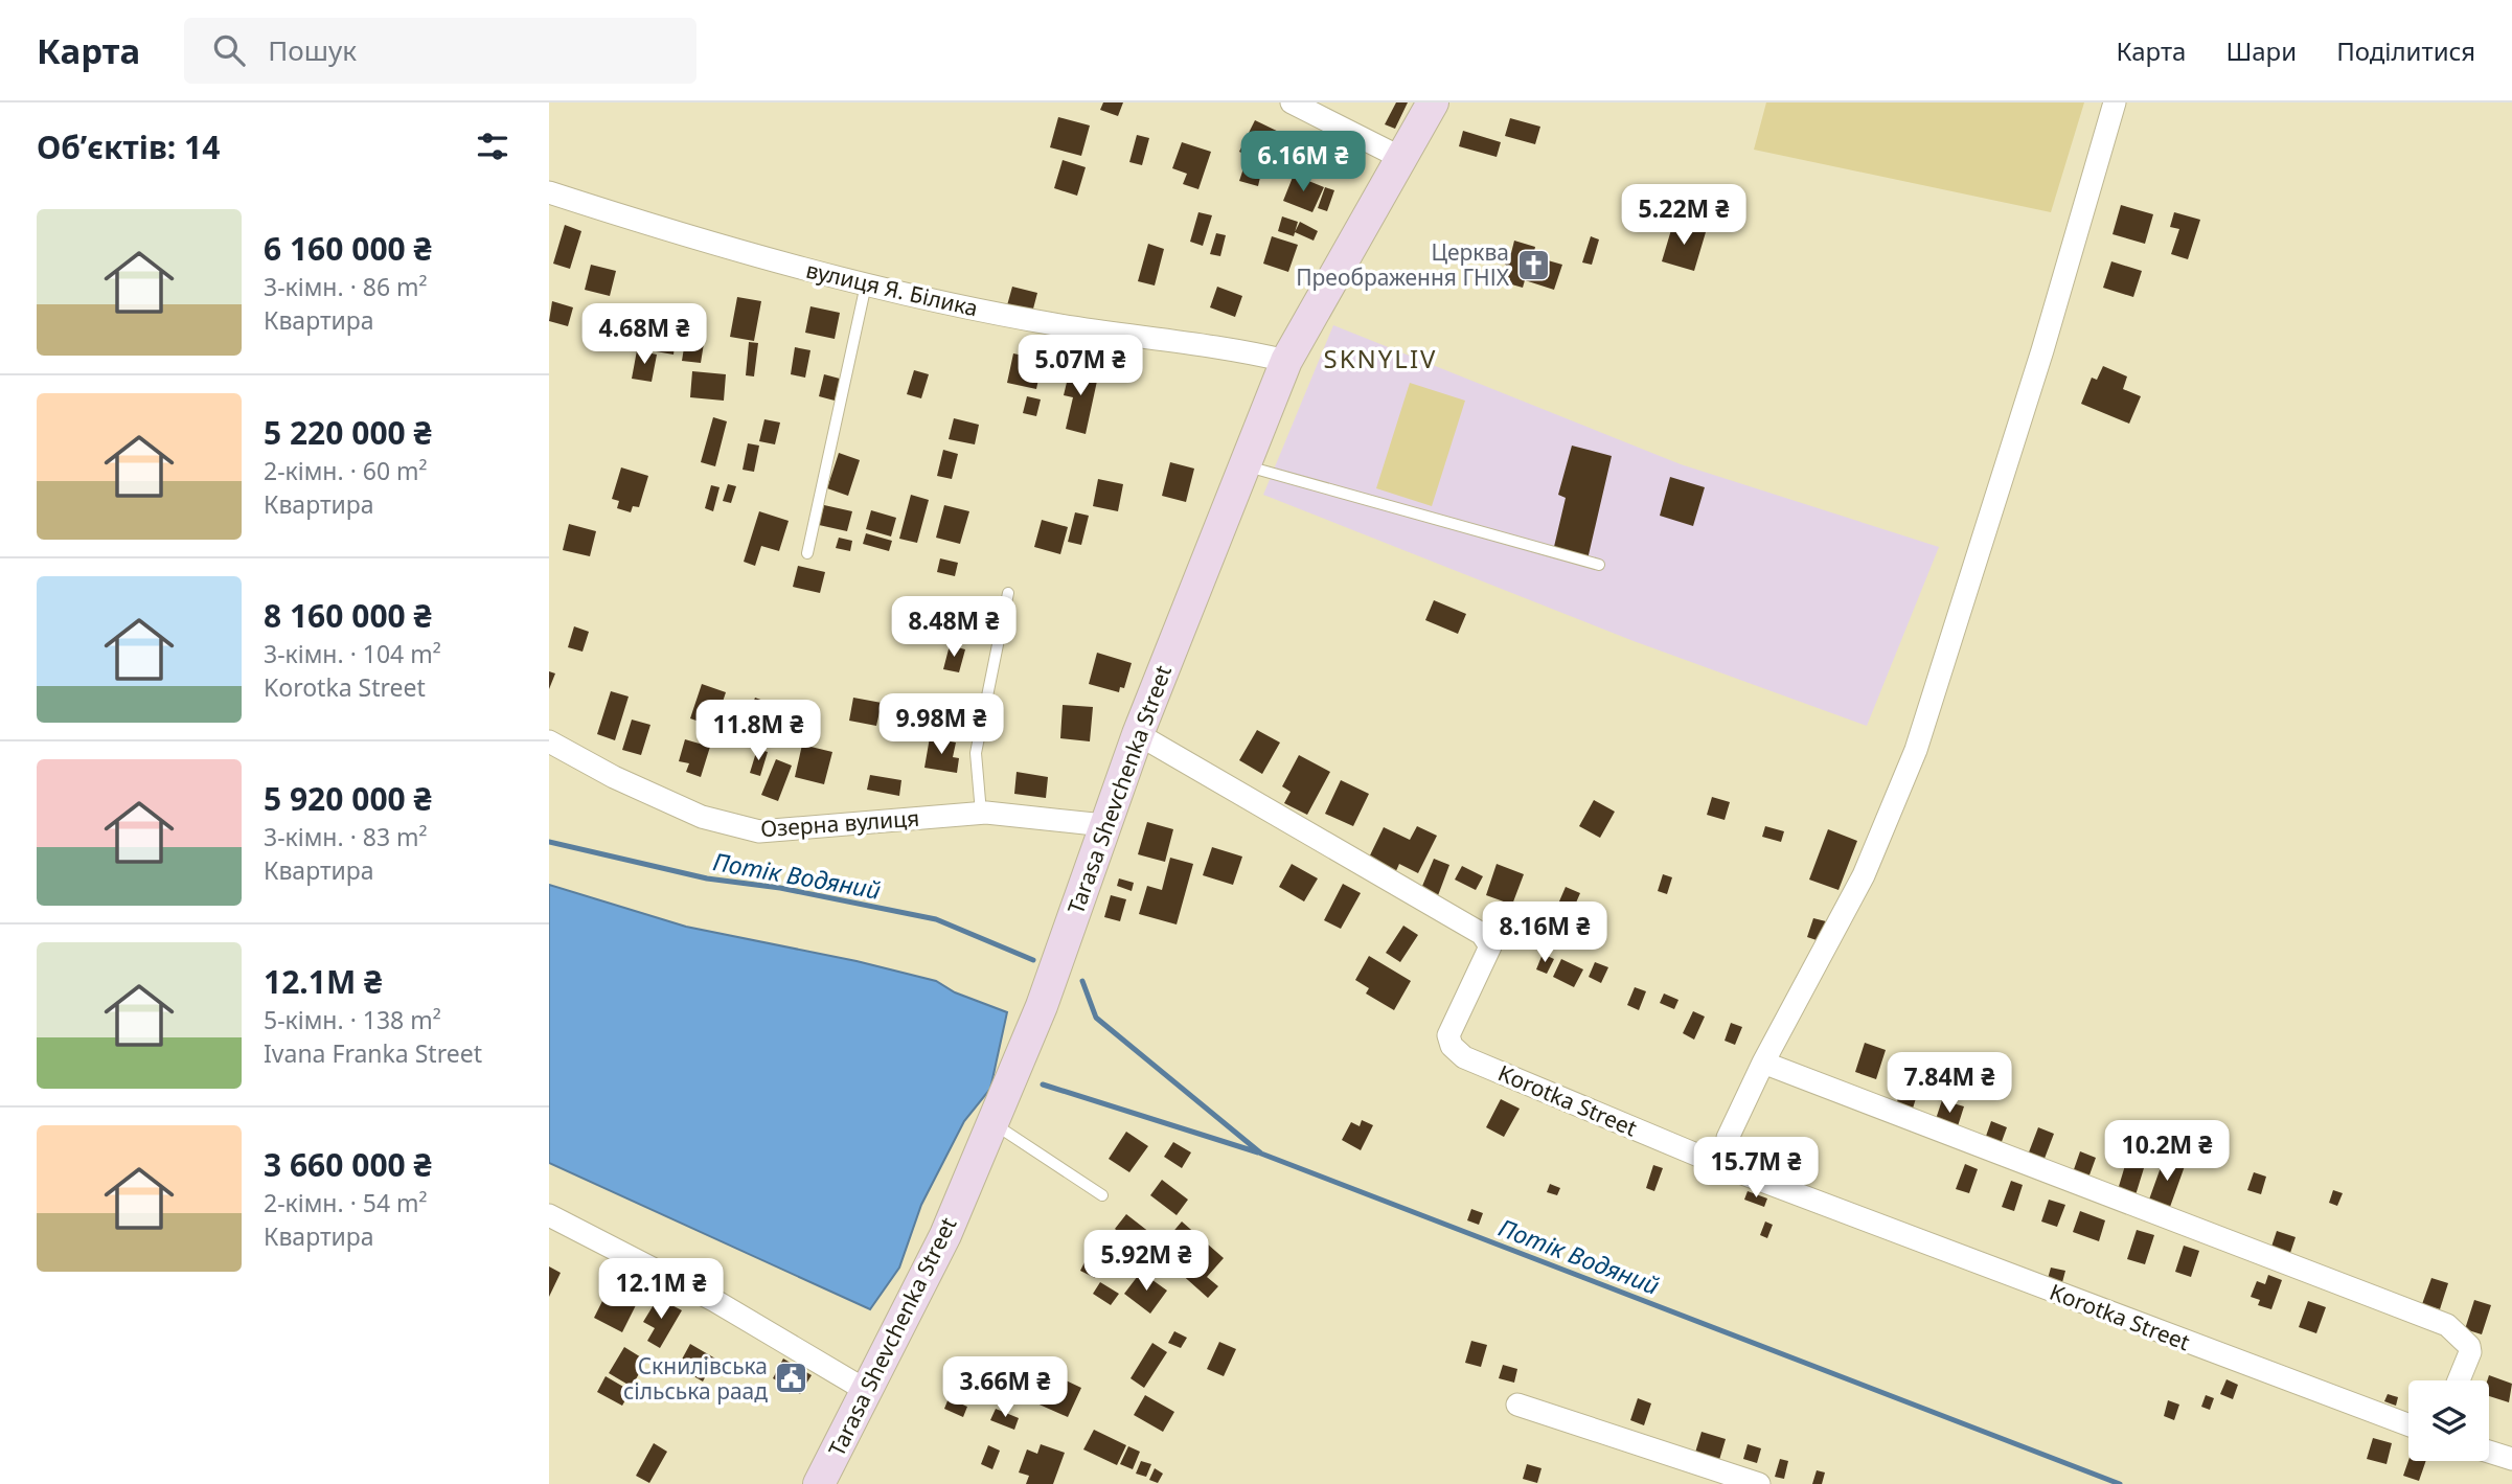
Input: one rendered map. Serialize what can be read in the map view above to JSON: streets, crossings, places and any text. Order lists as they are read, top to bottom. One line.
{"streets":{"street":["вулиця Я. Білика","Tarasa Shevchenka Street","Озерна вулиця","Korotka Street"]},"crossings":[["вулиця Я. Білика","Tarasa Shevchenka Street"],["Tarasa Shevchenka Street","Озерна вулиця"],["Tarasa Shevchenka Street","Korotka Street"]],"districts":["SKNYLIV"],"water":["Потік Водяний"],"places":{"church":["Церква Преображення ГНІХ"],"public building":["Скнилівська сільська раад"]},"page":{"header":"Карта","search":"Пошук","nav":["Карта","Шари","Поділитися"],"heading":"Об’єктів: 14","price":["6.16M ₴","5.22M ₴","4.68M ₴","5.07M ₴","8.48M ₴","9.98M ₴","11.8M ₴","8.16M ₴","7.84M ₴","10.2M ₴","15.7M ₴","5.92M ₴","12.1M ₴","3.66M ₴"],"list":[{"name":"6 160 000 ₴","note":"3-кімн. · 86 m² · Квартира"},{"name":"5 220 000 ₴","note":"2-кімн. · 60 m² · Квартира"},{"name":"8 160 000 ₴","note":"3-кімн. · 104 m² · Korotka Street"},{"name":"5 920 000 ₴","note":"3-кімн. · 83 m² · Квартира"},{"name":"12.1M ₴","note":"5-кімн. · 138 m² · Ivana Franka Street"},{"name":"3 660 000 ₴","note":"2-кімн. · 54 m² · Квартира"}]}}
